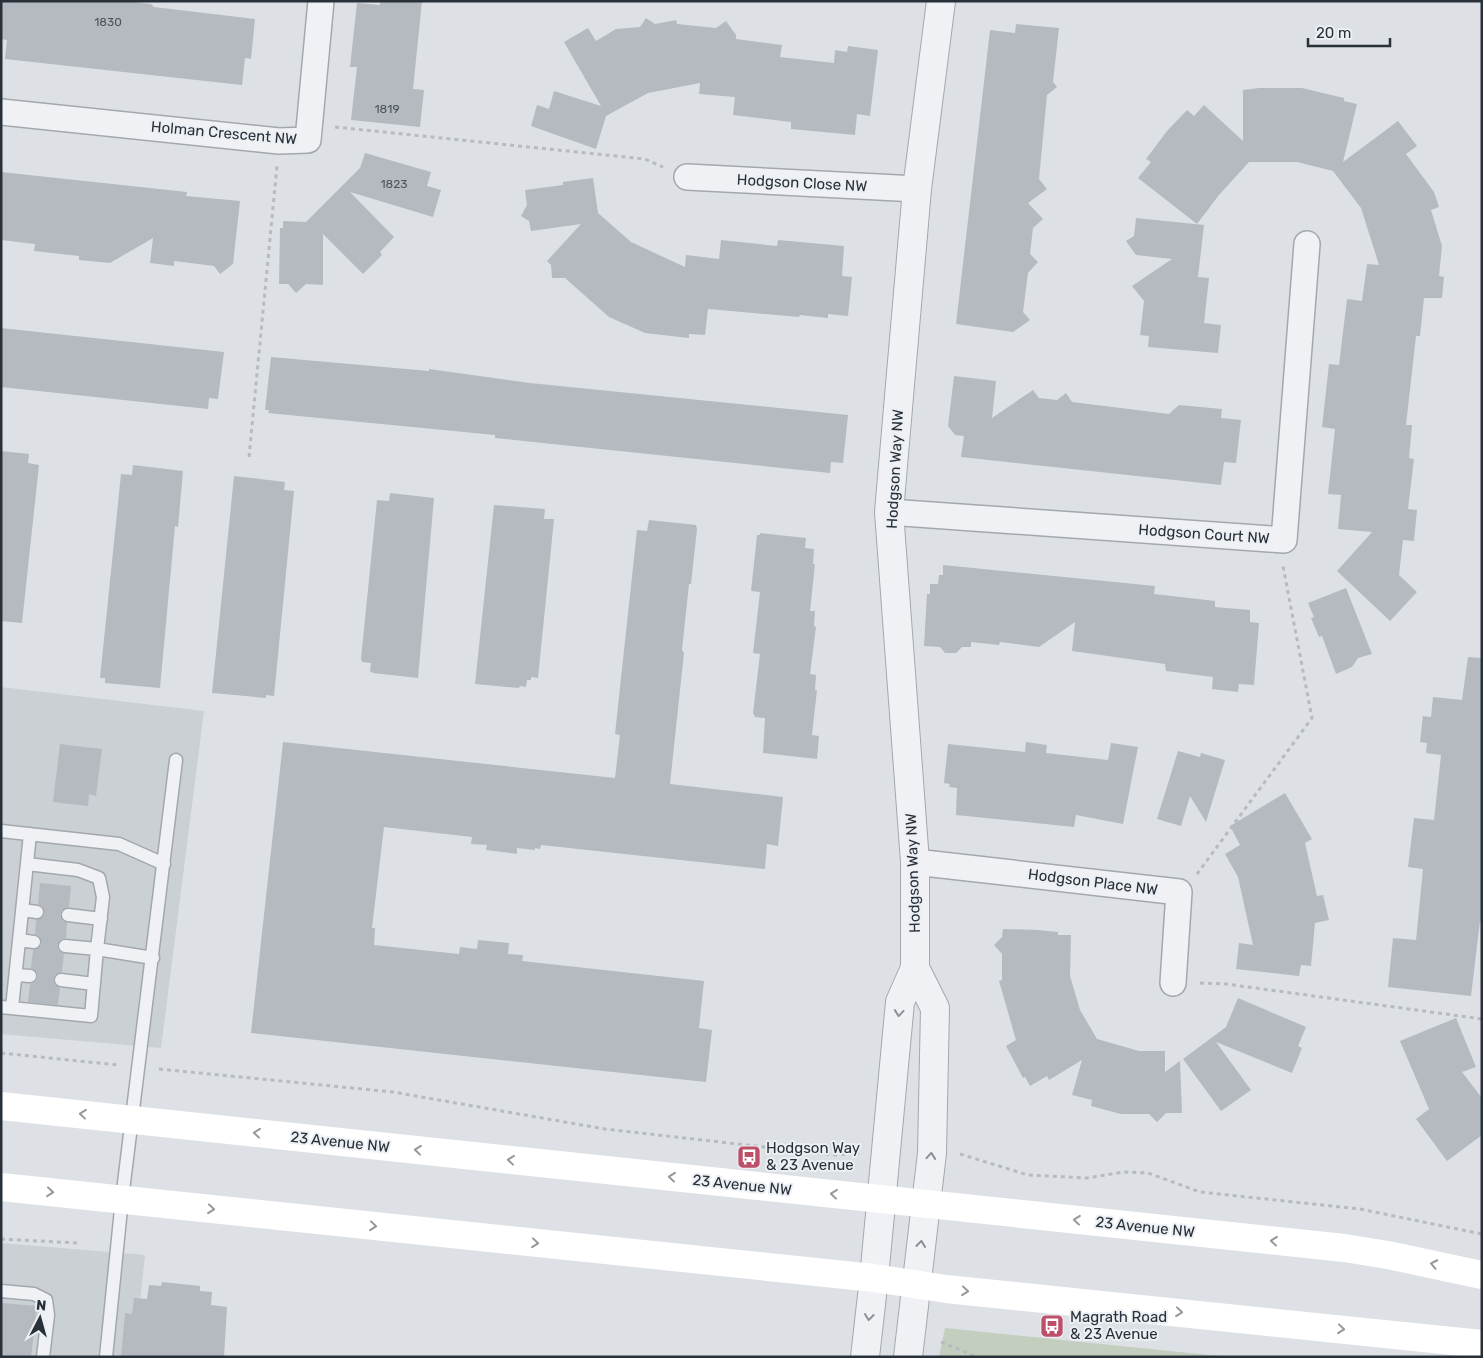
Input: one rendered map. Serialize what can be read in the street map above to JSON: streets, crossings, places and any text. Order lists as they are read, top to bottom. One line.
{"streets":{"main road":["23 Avenue NW"],"street":["Holman Crescent NW","Hodgson Close NW","Hodgson Way NW","Hodgson Court NW","Hodgson Place NW"]},"crossings":[["Hodgson Close NW","Hodgson Way NW"],["Hodgson Way NW","Hodgson Court NW"],["Hodgson Way NW","Hodgson Place NW"],["Hodgson Way NW","23 Avenue NW"]],"places":{"bus stop":["Hodgson Way & 23 Avenue","Magrath Road & 23 Avenue"]},"house_numbers":["1830","1819","1823"],"scale_bar":"20 m","north":"top"}
